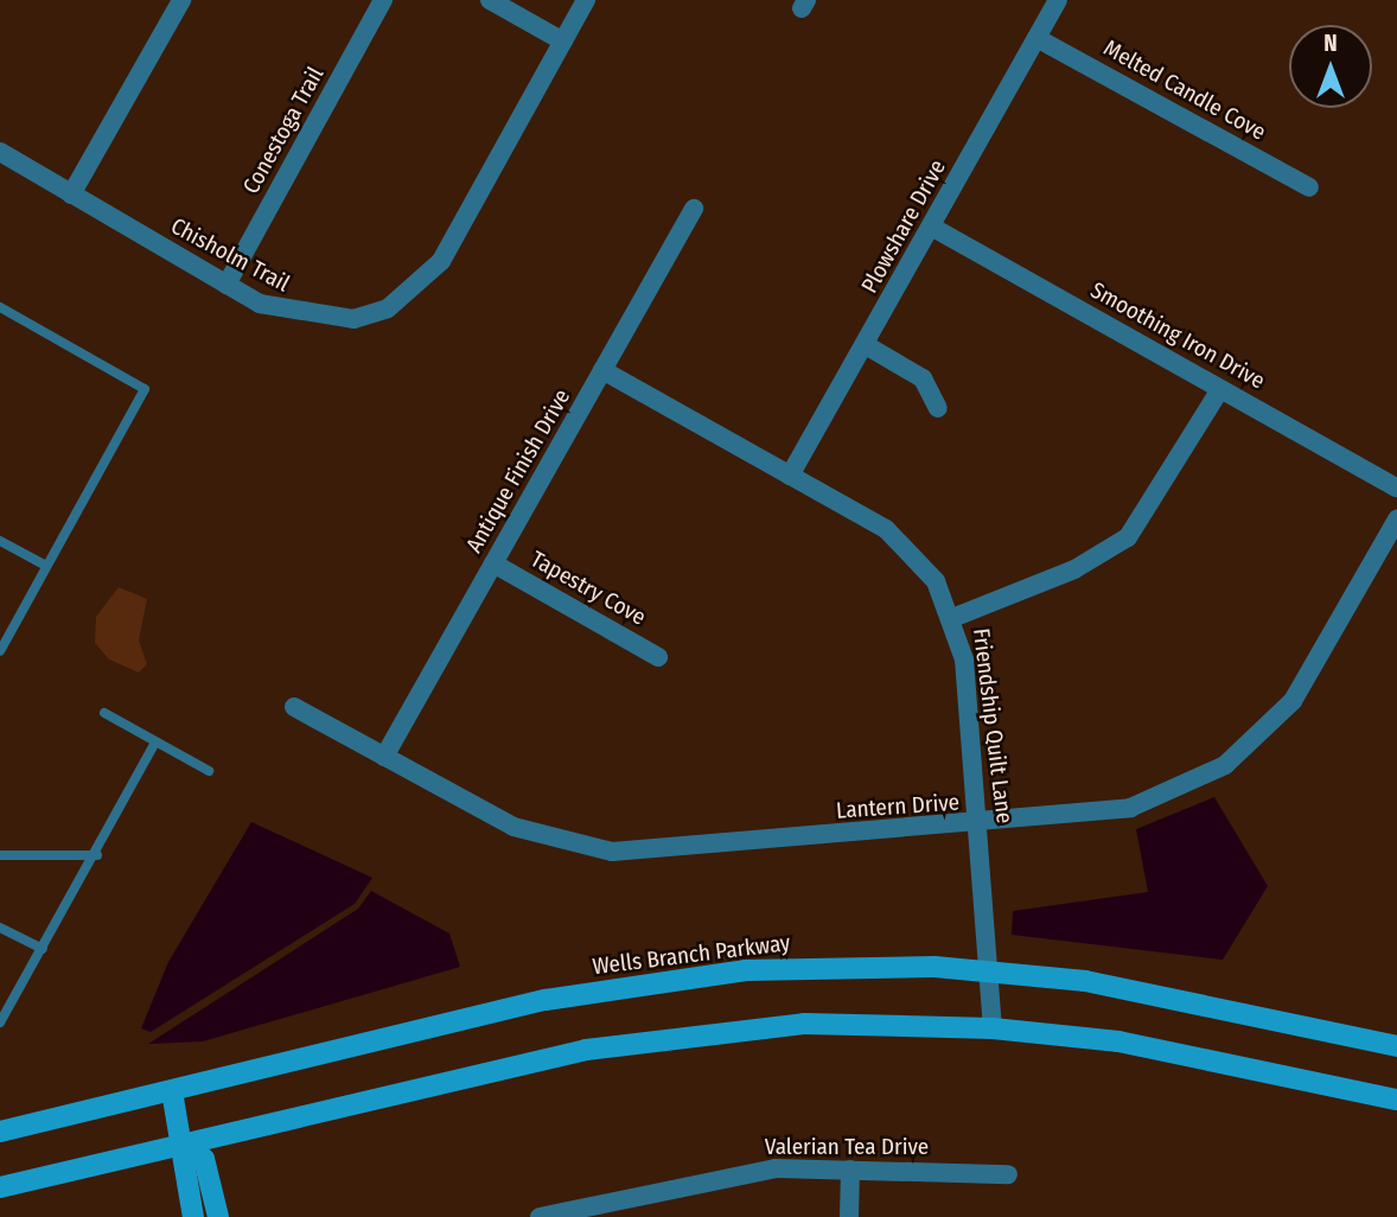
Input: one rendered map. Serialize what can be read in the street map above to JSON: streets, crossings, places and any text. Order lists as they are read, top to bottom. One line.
{"streets":{"main road":["Wells Branch Parkway"],"street":["Melted Candle Cove","Conestoga Trail","Plowshare Drive","Chisholm Trail","Smoothing Iron Drive","Antique Finish Drive","Tapestry Cove","Friendship Quilt Lane","Lantern Drive","Valerian Tea Drive"]},"crossings":[["Melted Candle Cove","Plowshare Drive"],["Conestoga Trail","Chisholm Trail"],["Plowshare Drive","Smoothing Iron Drive"],["Plowshare Drive","Friendship Quilt Lane"],["Antique Finish Drive","Tapestry Cove"],["Antique Finish Drive","Friendship Quilt Lane"],["Antique Finish Drive","Lantern Drive"],["Friendship Quilt Lane","Lantern Drive"],["Friendship Quilt Lane","Wells Branch Parkway"]],"north":"top"}
